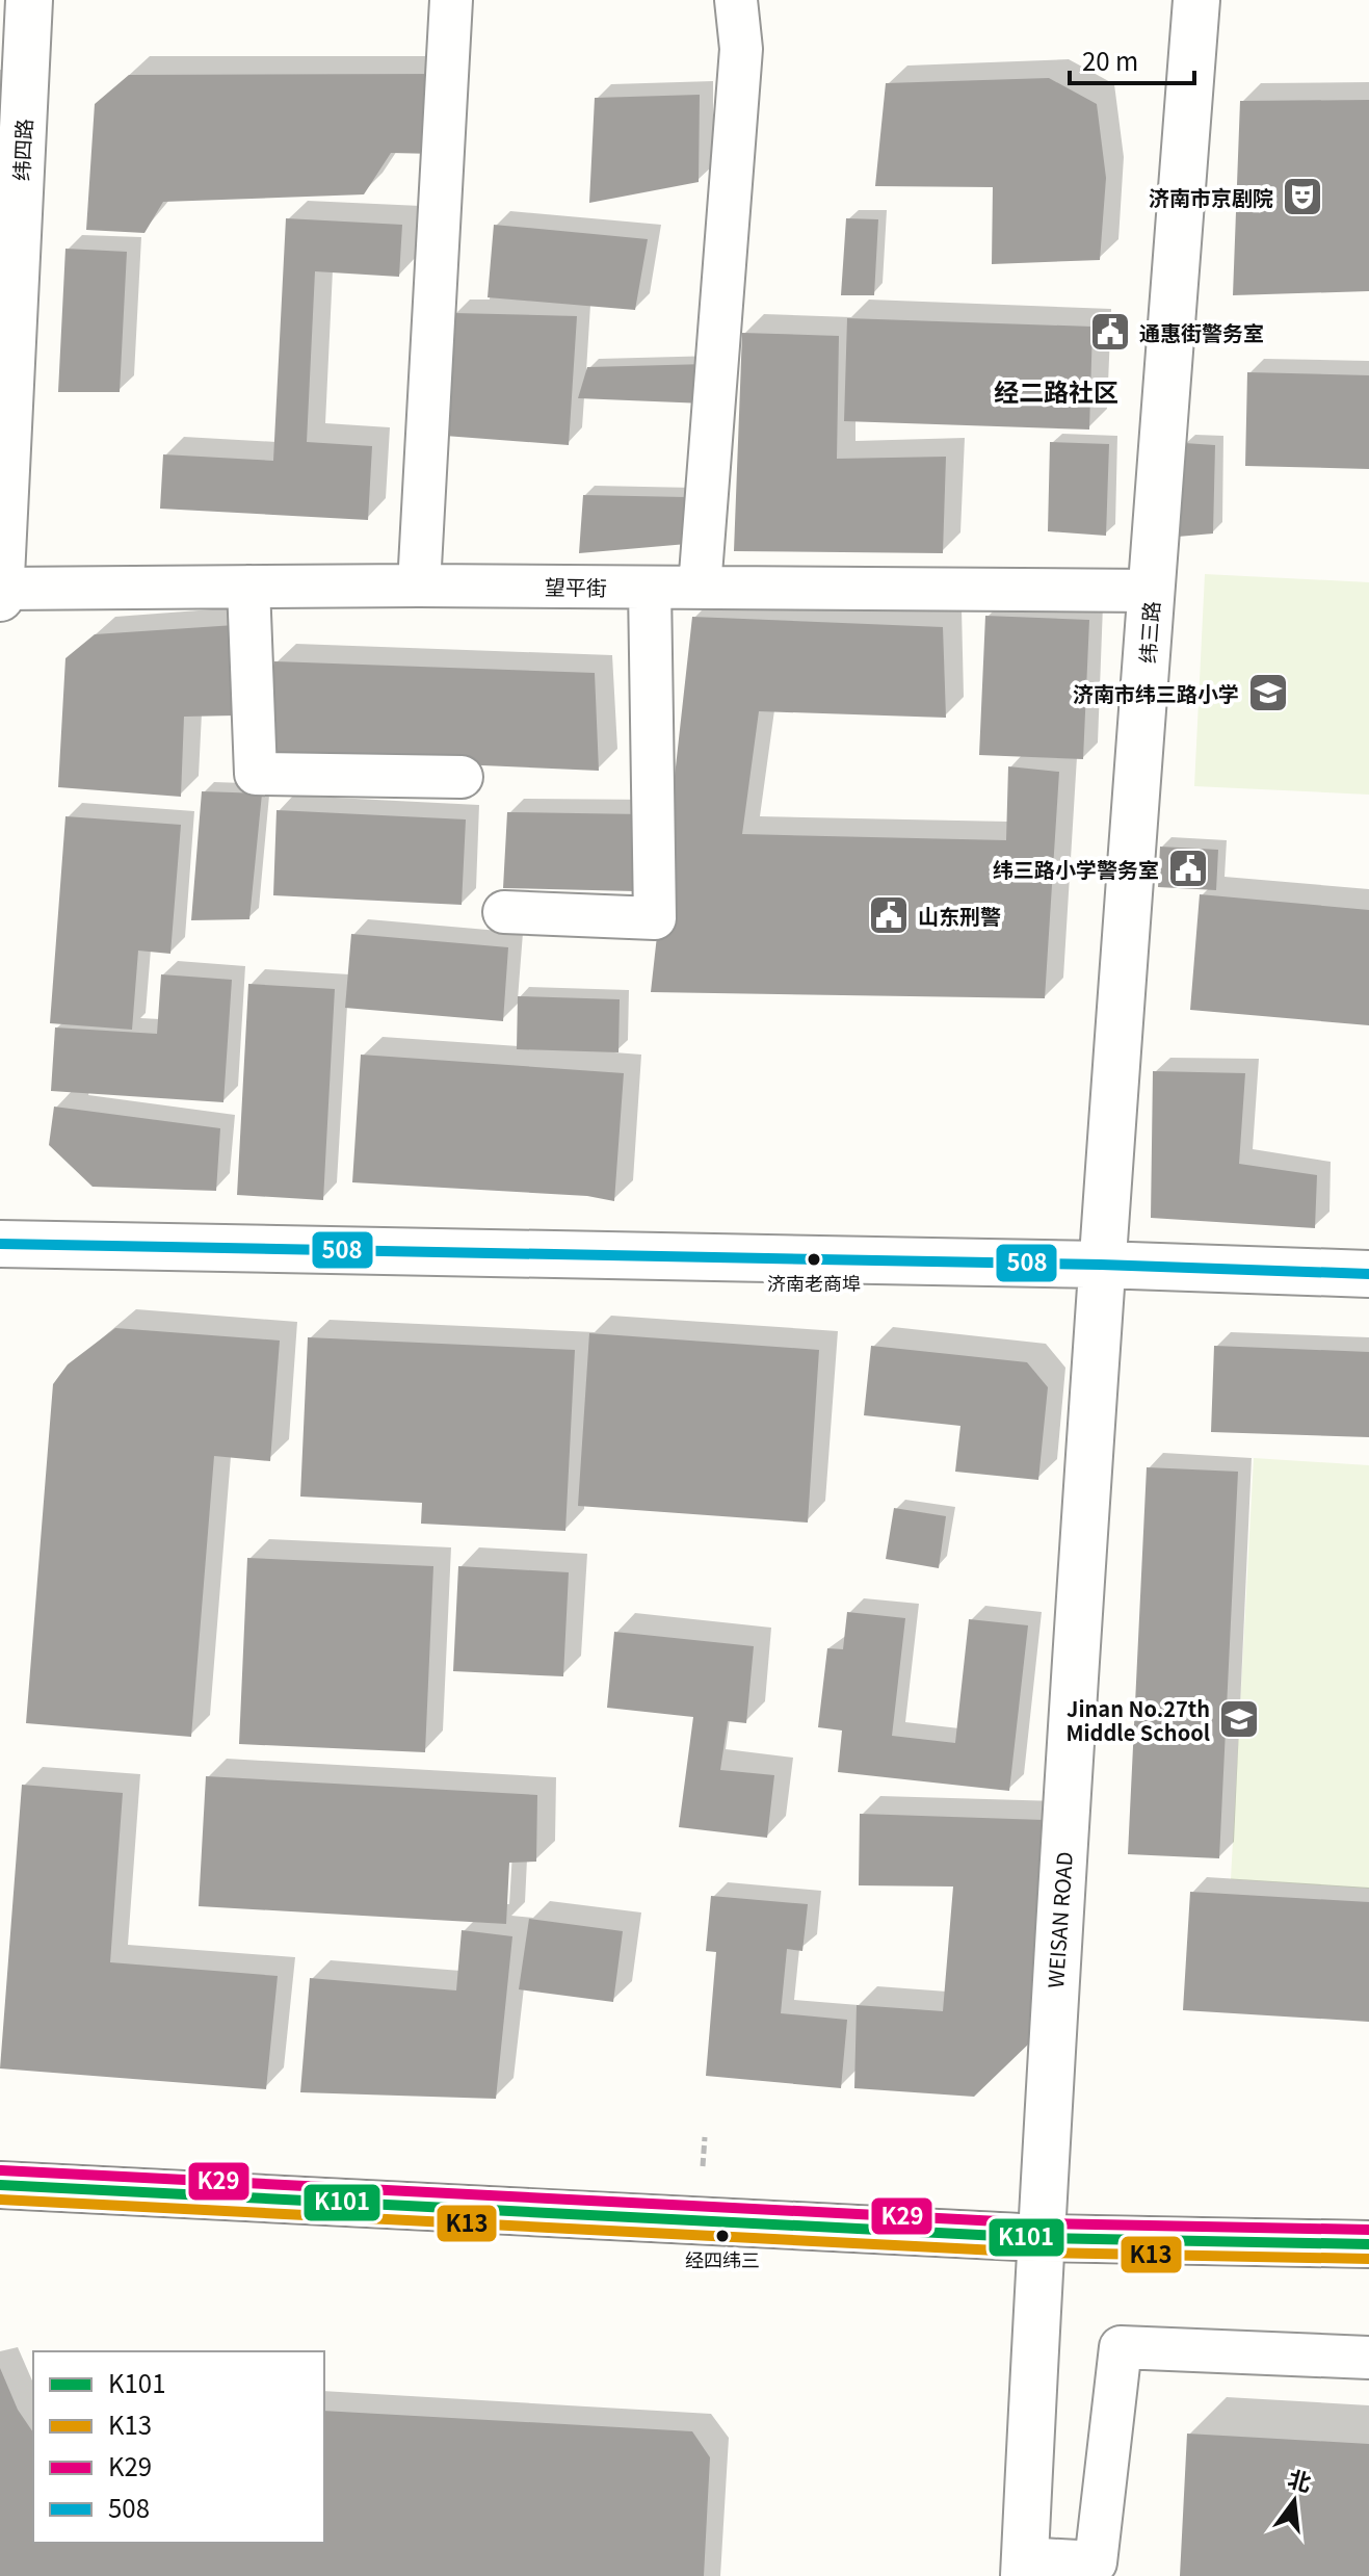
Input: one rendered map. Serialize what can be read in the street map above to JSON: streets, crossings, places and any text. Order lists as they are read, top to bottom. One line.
{"streets":{"street":["纬四路","望平街","纬三路","WEISAN ROAD"]},"crossings":[["纬四路","望平街"],["望平街","纬三路"],["纬三路","WEISAN ROAD"]],"districts":["经二路社区"],"places":{"theatre":["济南市京剧院"],"public building":["通惠街警务室","纬三路小学警务室","山东刑警"],"school or university":["济南市纬三路小学","Jinan No.27th Middle School"],"other":["济南老商埠","经四纬三"]},"lines":["transit line 508","transit line K29","transit line K101","transit line K13"],"legend":["K101","K13","K29","508"],"scale_bar":"20 m","north":"top"}
